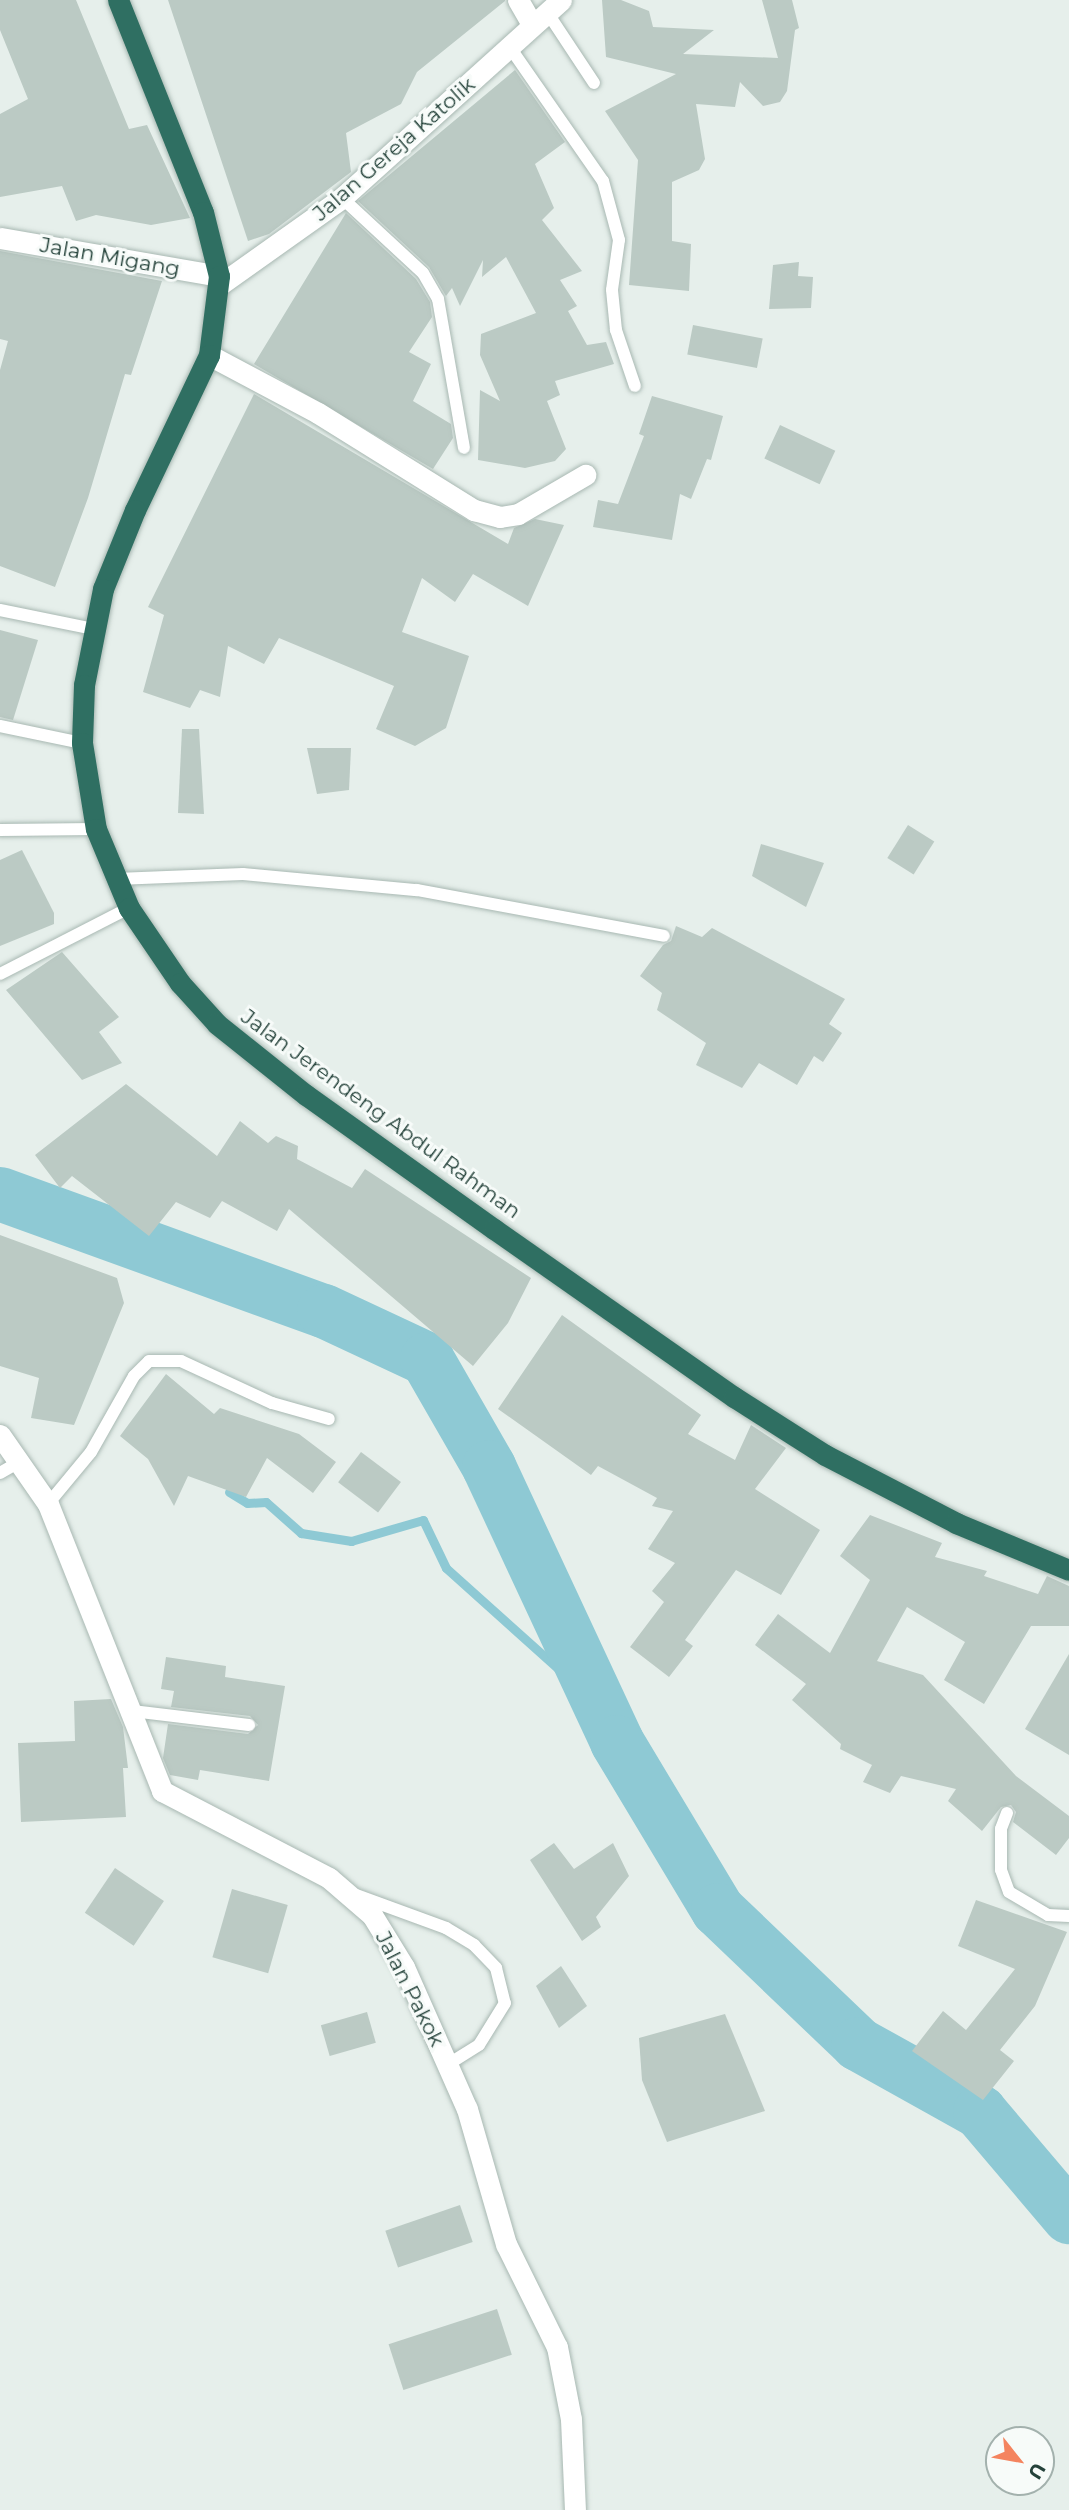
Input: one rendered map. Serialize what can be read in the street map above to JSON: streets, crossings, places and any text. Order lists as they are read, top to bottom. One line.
{"streets":{"highway":["Jalan Jerendeng Abdul Rahman"],"street":["Jalan Gereja Katolik","Jalan Migang","Jalan Pakok"]},"crossings":[["Jalan Gereja Katolik","Jalan Migang"],["Jalan Gereja Katolik","Jalan Jerendeng Abdul Rahman"],["Jalan Migang","Jalan Jerendeng Abdul Rahman"]],"north":"bottom right"}
